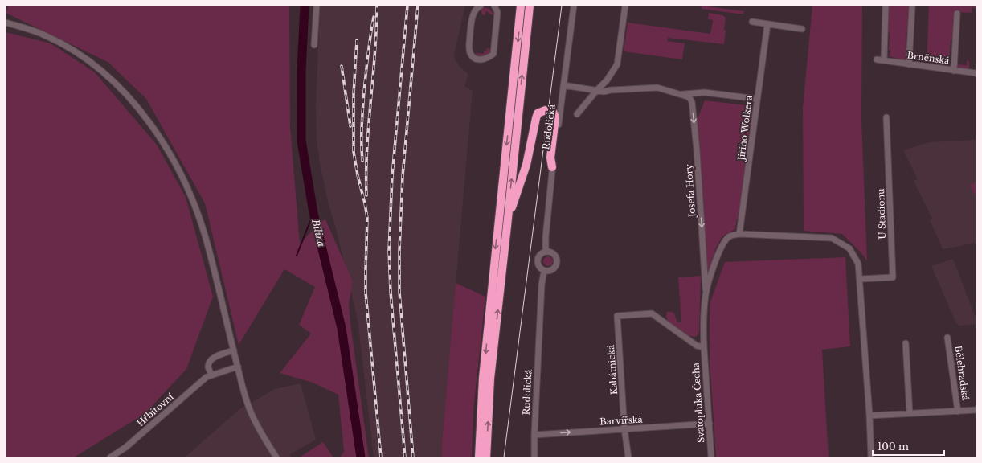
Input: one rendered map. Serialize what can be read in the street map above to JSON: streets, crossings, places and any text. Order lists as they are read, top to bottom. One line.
{"streets":{"street":["Brněnská","Rudolická","Jiřího Wolkera","Josefa Hory","U Stadionu","Kabátnická","Bělehradská","Svatopluka Čecha","Hřbitovní","Barvířská"]},"crossings":[["Rudolická","Josefa Hory"],["Rudolická","Barvířská"],["Jiřího Wolkera","Josefa Hory"],["Jiřího Wolkera","Svatopluka Čecha"],["Josefa Hory","Svatopluka Čecha"],["Kabátnická","Svatopluka Čecha"],["Kabátnická","Barvířská"],["Svatopluka Čecha","Barvířská"]],"one_way":["Josefa Hory","Barvířská"],"water":["Bílina"],"scale_bar":"100 m"}
